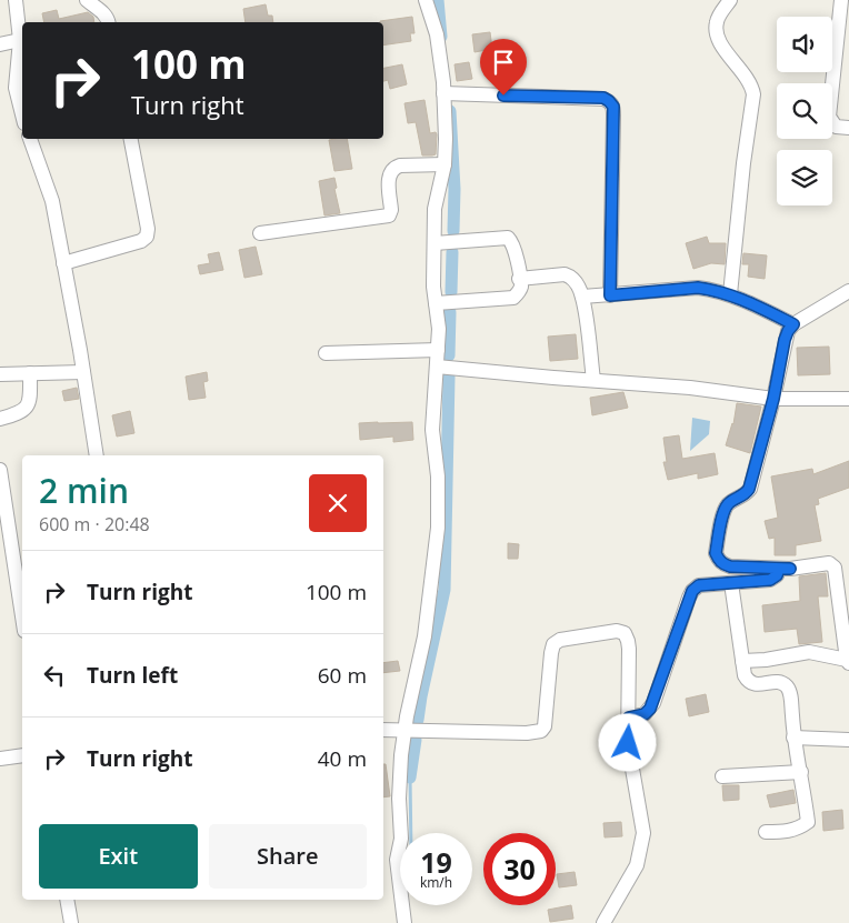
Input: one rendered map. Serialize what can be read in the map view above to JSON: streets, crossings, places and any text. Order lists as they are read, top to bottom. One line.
{"page":{"turn":["100 m","Turn right"],"heading":["2 min","600 m · 20:48"],"list":[{"name":"Turn right","value":"100 m"},{"name":"Turn left","value":"60 m"},{"name":"Turn right","value":"40 m"}],"buttons":["Exit","Share"],"speed":"19 km/h","limit":"30"}}
